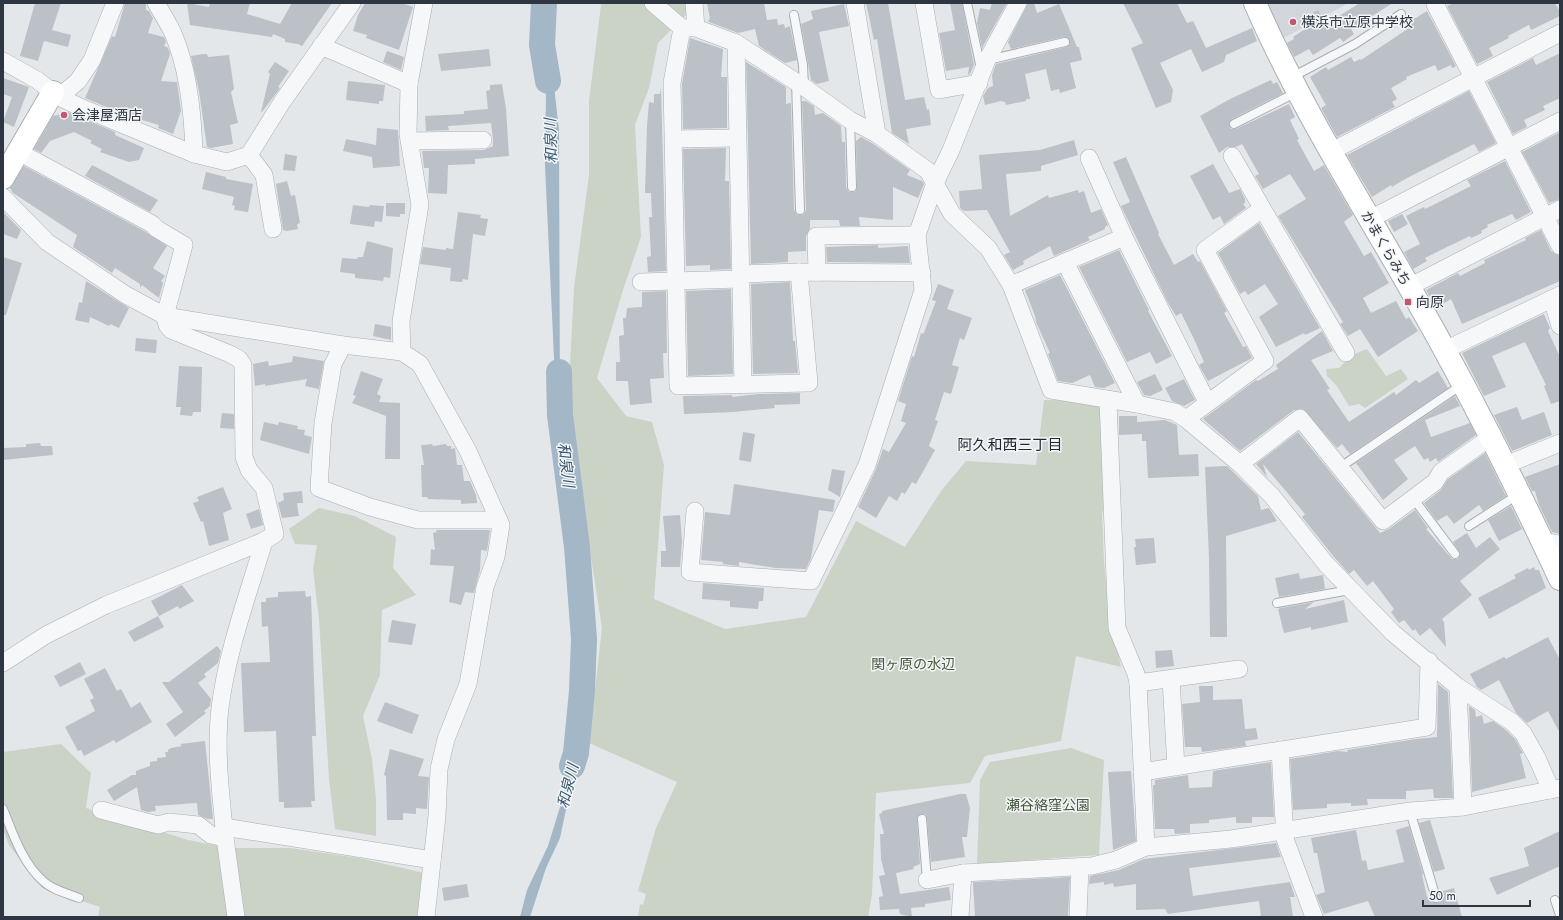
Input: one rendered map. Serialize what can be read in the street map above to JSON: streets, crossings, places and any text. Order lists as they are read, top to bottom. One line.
{"streets":{"street":["かまくらみち"]},"districts":["阿久和西三丁目"],"water":["和泉川"],"parks":["関ヶ原の水辺","瀬谷絡窪公園"],"places":{"other":["横浜市立原中学校","会津屋酒店"],"transit":["向原"]},"scale_bar":"50 m"}
